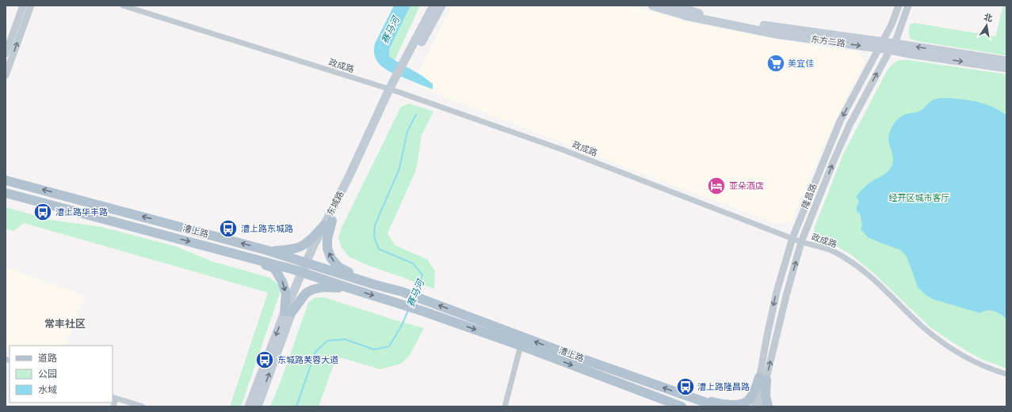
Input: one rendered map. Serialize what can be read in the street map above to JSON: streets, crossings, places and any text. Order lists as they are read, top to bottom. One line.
{"streets":{"main road":["东方二路","东城路","漕上路"],"street":["政成路","隆昌路"]},"crossings":[["东方二路","隆昌路"],["政成路","隆昌路"],["政成路","东城路"],["东城路","漕上路"]],"districts":["常丰社区"],"water":["赛马河"],"parks":["经开区城市客厅"],"places":{"supermarket":["美宜佳"],"hotel":["亚朵酒店"],"bus stop":["漕上路华丰路","漕上路东城路","东城路芙蓉大道","漕上路隆昌路"]},"legend":["道路","公园","水域"],"north":"top"}
